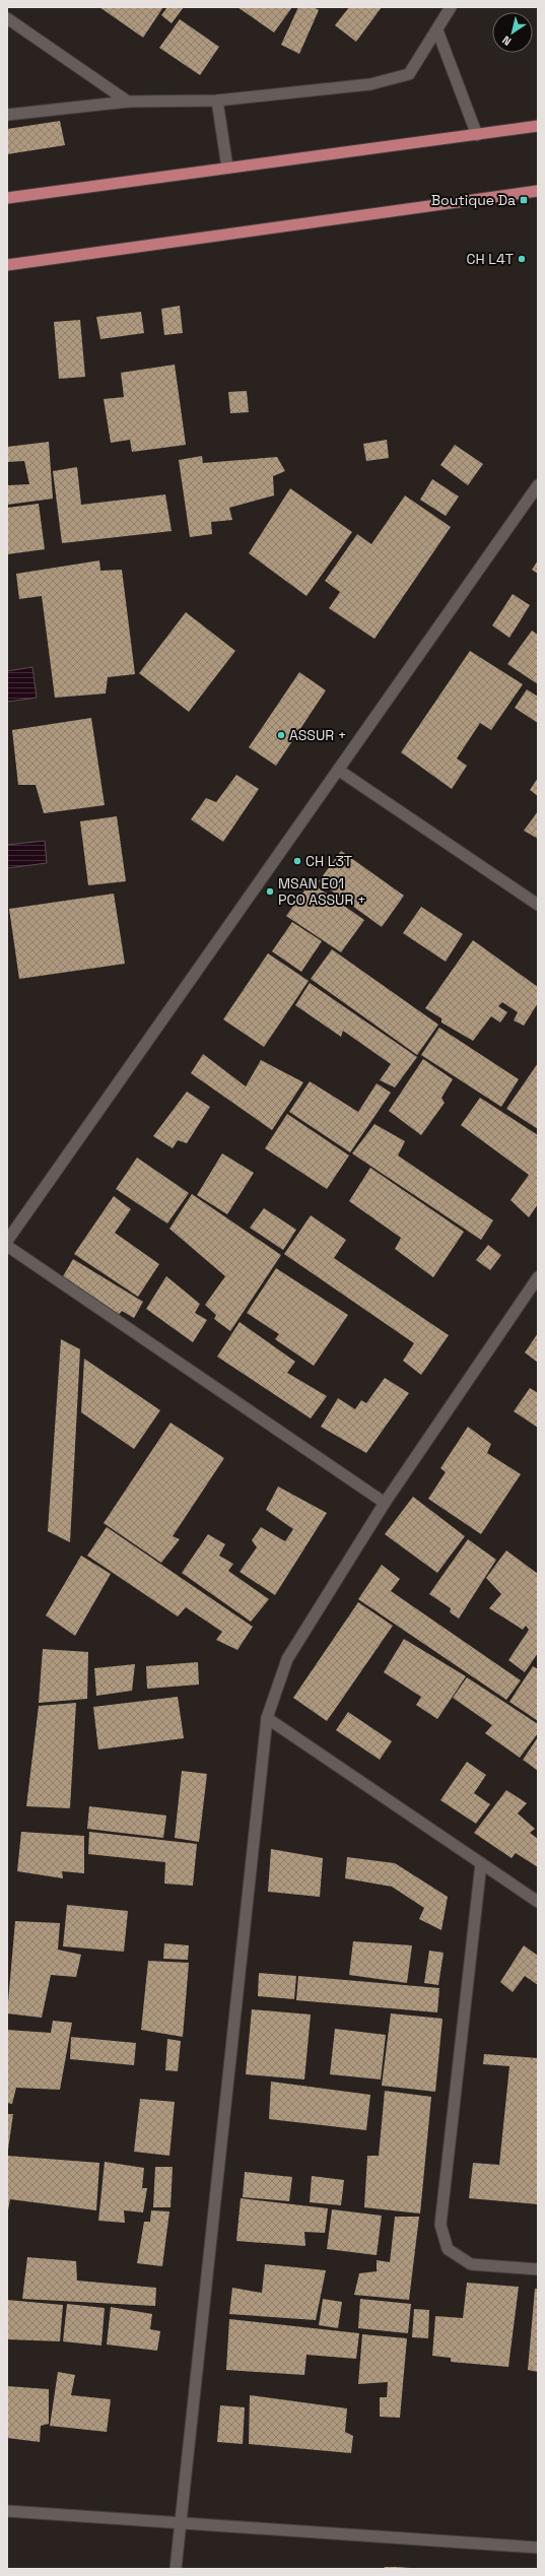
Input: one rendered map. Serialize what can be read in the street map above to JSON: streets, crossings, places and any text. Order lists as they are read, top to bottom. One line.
{"places":{"transit":["Boutique Da"],"other":["CH L4T","ASSUR +","CH L3T","MSAN E01 PCO ASSUR +"]},"north":"bottom left"}
